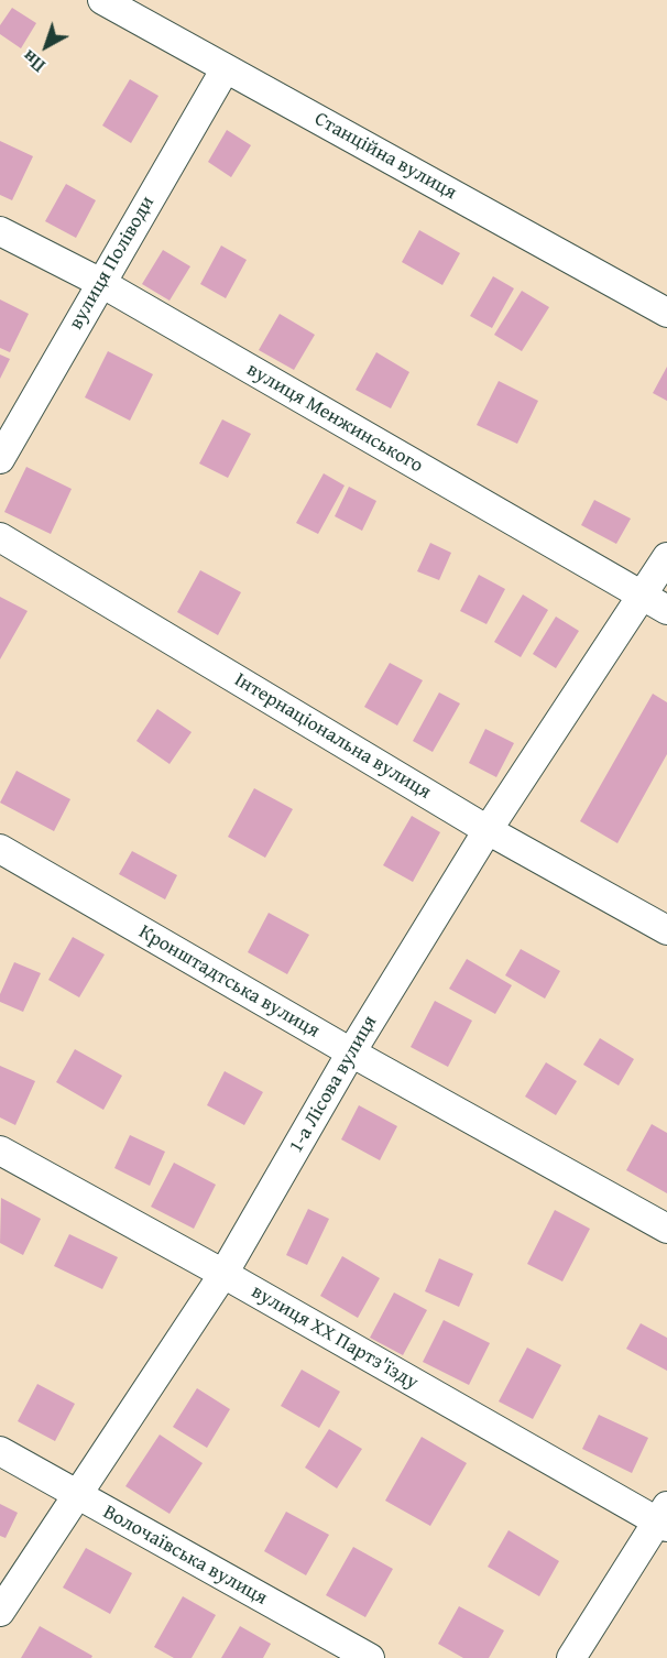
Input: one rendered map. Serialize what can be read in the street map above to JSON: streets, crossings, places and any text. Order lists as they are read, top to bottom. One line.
{"streets":{"street":["Станційна вулиця","вулиця Поліводи","вулиця Менжинського","Інтернаціональна вулиця","Кронштадтська вулиця","1-а Лісова вулиця","вулиця XX Партз'їзду","Волочаївська вулиця"]},"crossings":[["Станційна вулиця","вулиця Поліводи"],["вулиця Поліводи","вулиця Менжинського"],["вулиця Менжинського","1-а Лісова вулиця"],["Інтернаціональна вулиця","1-а Лісова вулиця"],["Кронштадтська вулиця","1-а Лісова вулиця"],["1-а Лісова вулиця","вулиця XX Партз'їзду"],["1-а Лісова вулиця","Волочаївська вулиця"]],"north":"bottom left"}
